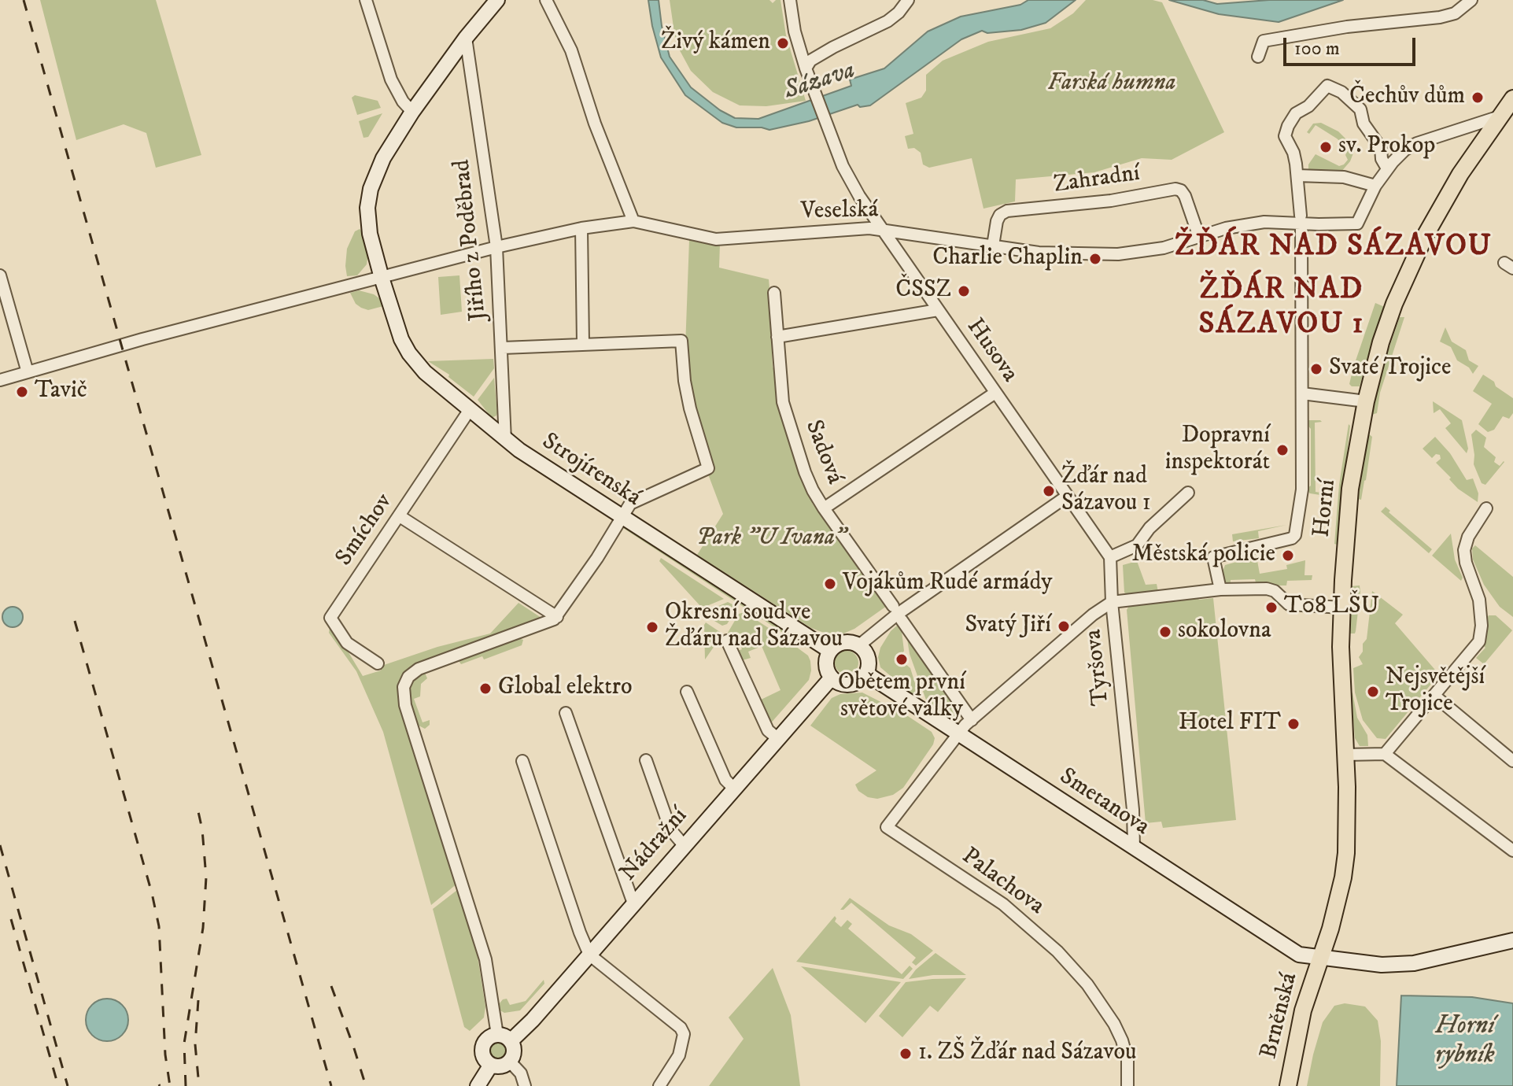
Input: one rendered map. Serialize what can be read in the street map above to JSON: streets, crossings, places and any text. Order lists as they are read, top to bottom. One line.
{"streets":{"main road":["Horní","Brněnská"],"street":["Zahradní","Veselská","Jiřího z Poděbrad","Husova","Sadová","Strojírenská","Smíchov","Tyršova","Smetanova","Nádražní","Palachova"]},"crossings":[["Zahradní","Veselská"],["Veselská","Jiřího z Poděbrad"],["Veselská","Husova"],["Veselská","Strojírenská"],["Jiřího z Poděbrad","Strojírenská"],["Strojírenská","Smíchov"],["Strojírenská","Smetanova"],["Strojírenská","Nádražní"],["Horní","Smetanova"],["Horní","Brněnská"],["Tyršova","Smetanova"],["Smetanova","Nádražní"],["Smetanova","Palachova"],["Smetanova","Brněnská"]],"districts":["ŽĎÁR NAD SÁZAVOU","ŽĎÁR NAD SÁZAVOU 1"],"water":["Sázava","Horní rybník"],"parks":["Farská humna","Park \"U Ivana\""],"places":["Živý kámen","Čechův dům","sv. Prokop","Charlie Chaplin","ČSSZ","Svaté Trojice","Tavič","Dopravní inspektorát","Žďár nad Sázavou 1","Městská policie","Vojákům Rudé armády","T08 LŠU","Svatý Jiří","Okresní soud ve Žďáru nad Sázavou","sokolovna","Obětem první světové války","Global elektro","Nejsvětější Trojice","Hotel FIT","1. ZŠ Žďár nad Sázavou"],"scale_bar":"100 m"}
